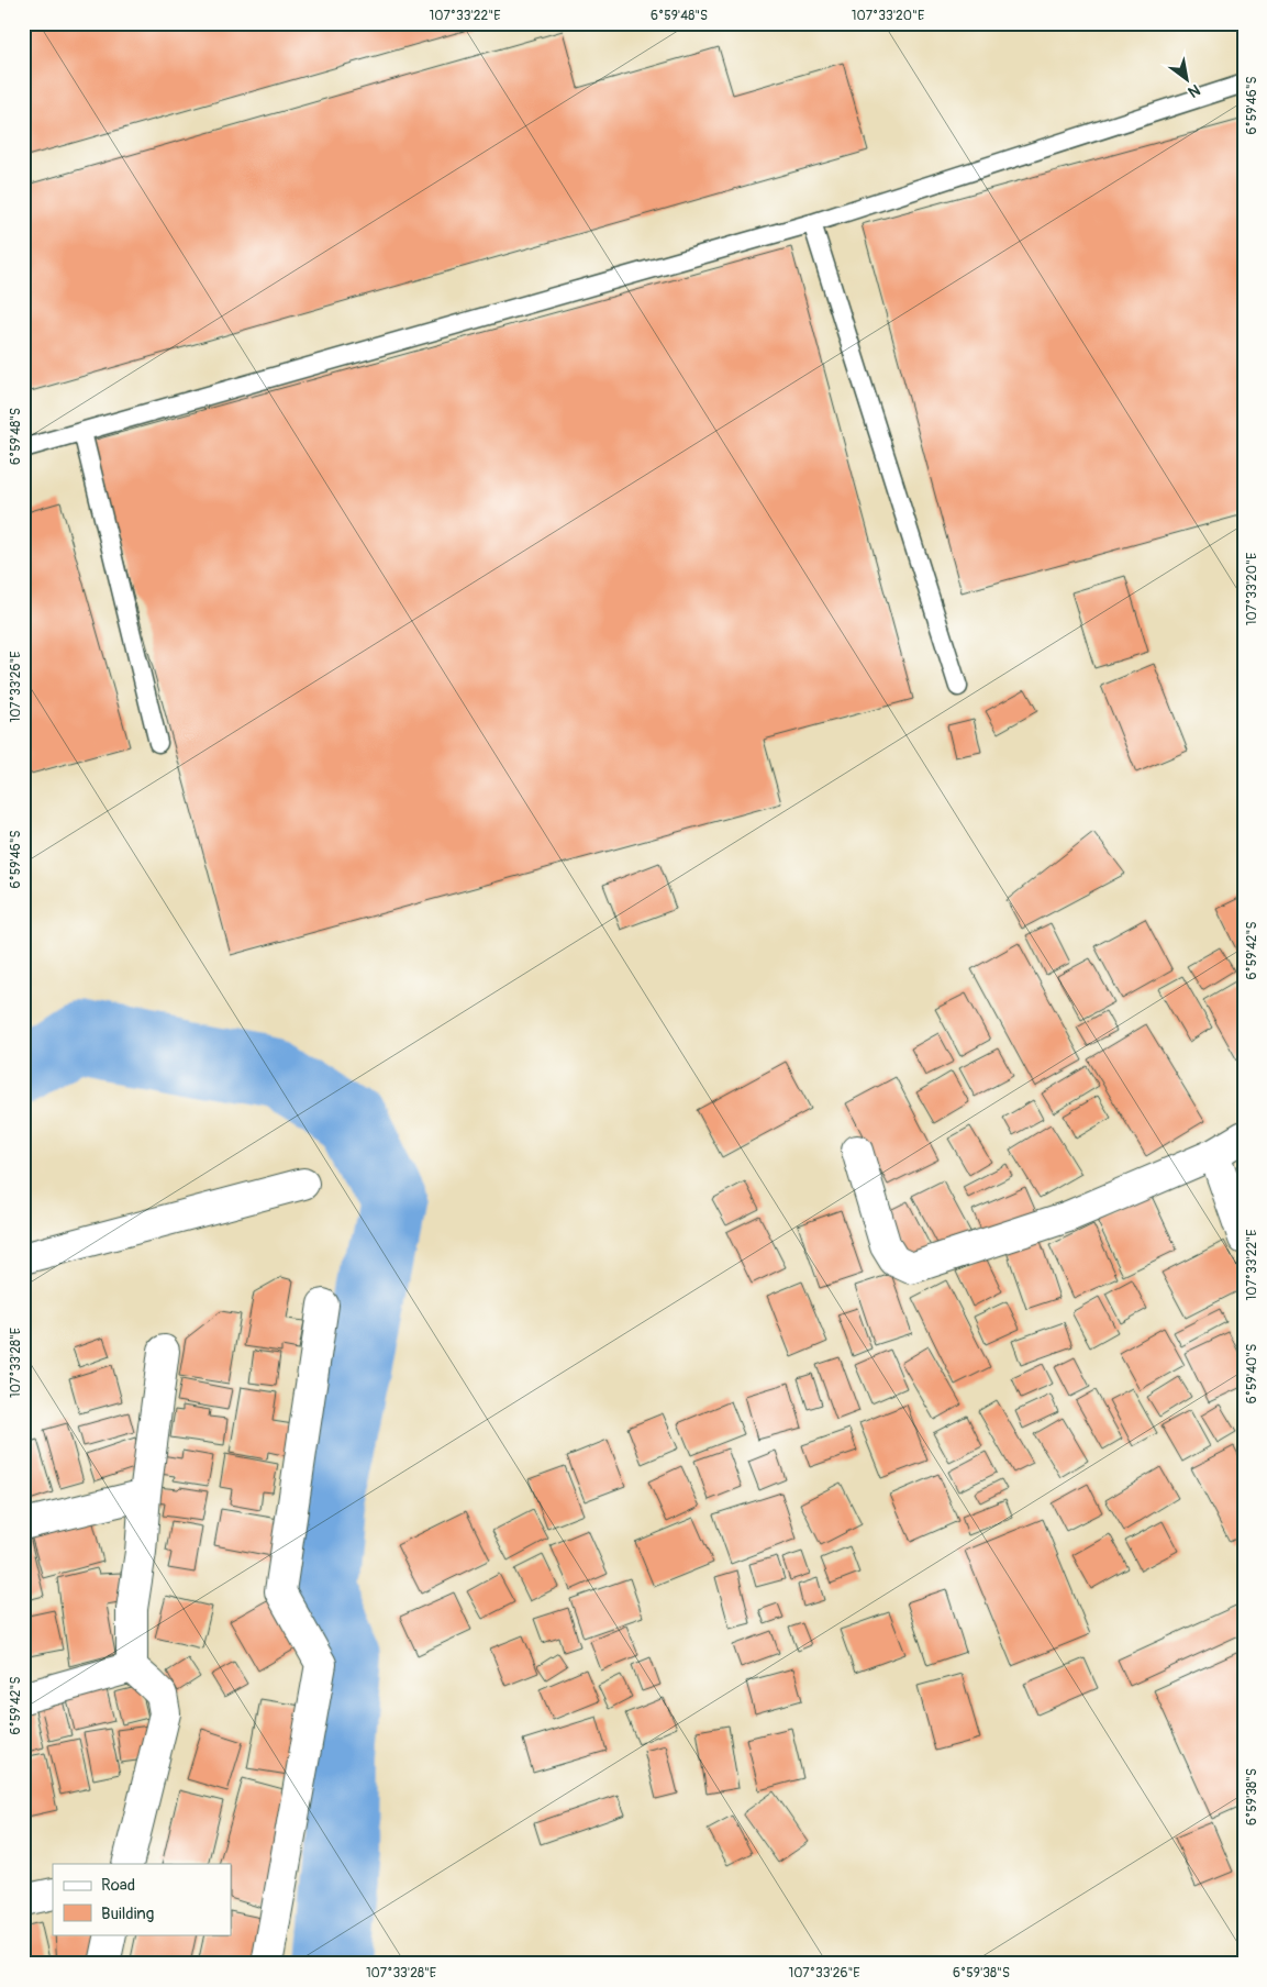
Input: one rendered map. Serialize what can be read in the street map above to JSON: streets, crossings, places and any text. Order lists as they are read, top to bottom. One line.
{"legend":["Road","Building"],"north":"bottom right","coordinates":["107°33'22\"E","6°59'48\"S","107°33'20\"E","6°59'46\"S","107°33'26\"E","6°59'42\"S","107°33'28\"E","6°59'40\"S","6°59'38\"S"]}
